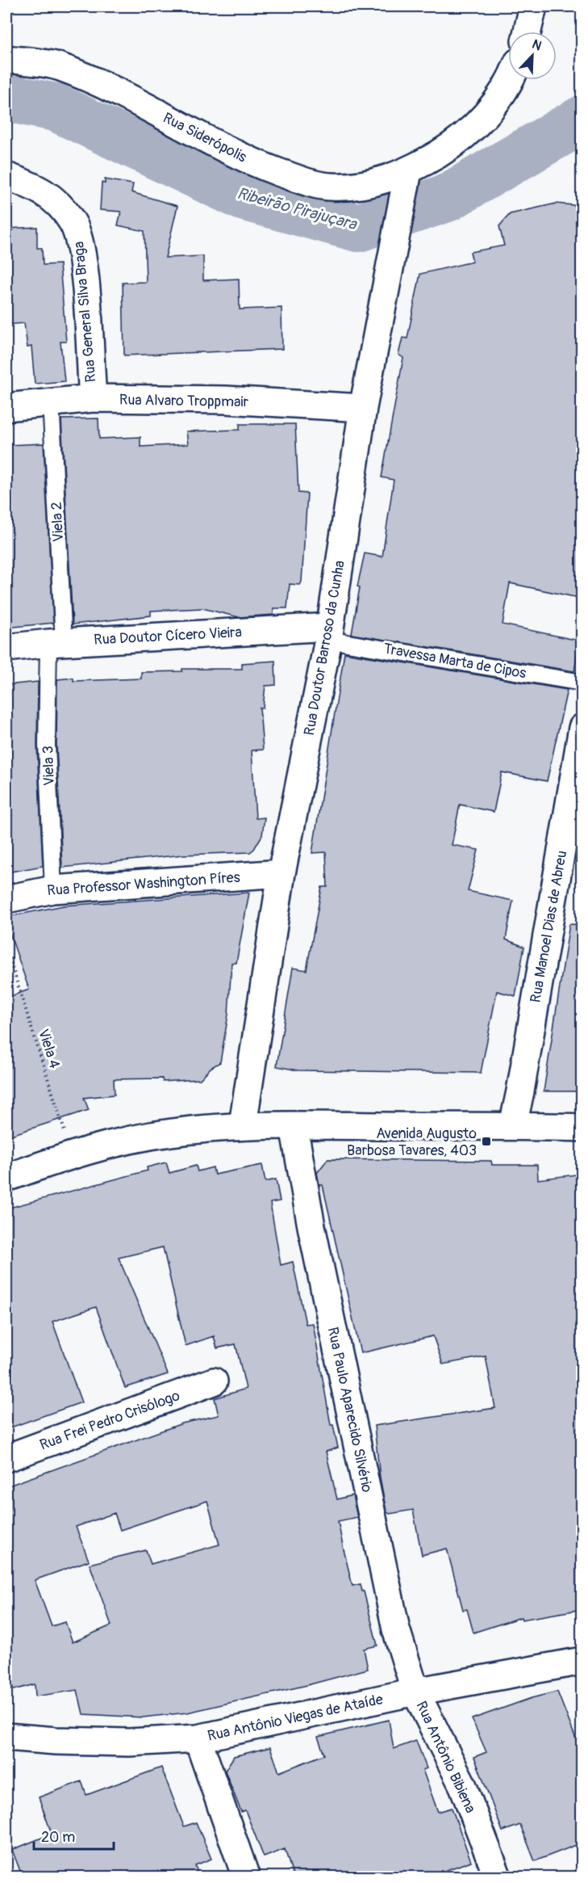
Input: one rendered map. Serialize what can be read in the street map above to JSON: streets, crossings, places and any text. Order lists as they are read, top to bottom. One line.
{"streets":{"street":["Rua Siderópolis","Rua General Silva Braga","Rua Alvaro Troppmair","Rua Doutor Cícero Vieira","Rua Doutor Barroso da Cunha","Rua Professor Washington Píres","Rua Manoel Dias de Abreu","Rua Paulo Aparecido Silvério","Rua Frei Pedro Crisólogo","Rua Antônio Viegas de Ataíde","Rua Antônio Bibiena"],"lane":["Viela 2","Travessa Marta de Cipos","Viela 3"],"path":["Viela 4"]},"crossings":[["Rua Siderópolis","Rua Doutor Barroso da Cunha"],["Rua General Silva Braga","Rua Alvaro Troppmair"],["Rua Alvaro Troppmair","Viela 2"],["Rua Alvaro Troppmair","Rua Doutor Barroso da Cunha"],["Viela 2","Rua Doutor Cícero Vieira"],["Viela 2","Viela 3"],["Rua Doutor Cícero Vieira","Rua Doutor Barroso da Cunha"],["Rua Doutor Cícero Vieira","Travessa Marta de Cipos"],["Rua Doutor Cícero Vieira","Viela 3"],["Rua Doutor Barroso da Cunha","Travessa Marta de Cipos"],["Rua Doutor Barroso da Cunha","Rua Professor Washington Píres"],["Viela 3","Rua Professor Washington Píres"],["Rua Paulo Aparecido Silvério","Rua Antônio Viegas de Ataíde"],["Rua Paulo Aparecido Silvério","Rua Antônio Bibiena"],["Rua Antônio Viegas de Ataíde","Rua Antônio Bibiena"]],"water":["Ribeirão Pirajuçara"],"places":{"transit":["Avenida Augusto Barbosa Tavares, 403"]},"scale_bar":"20 m","north":"top right"}
